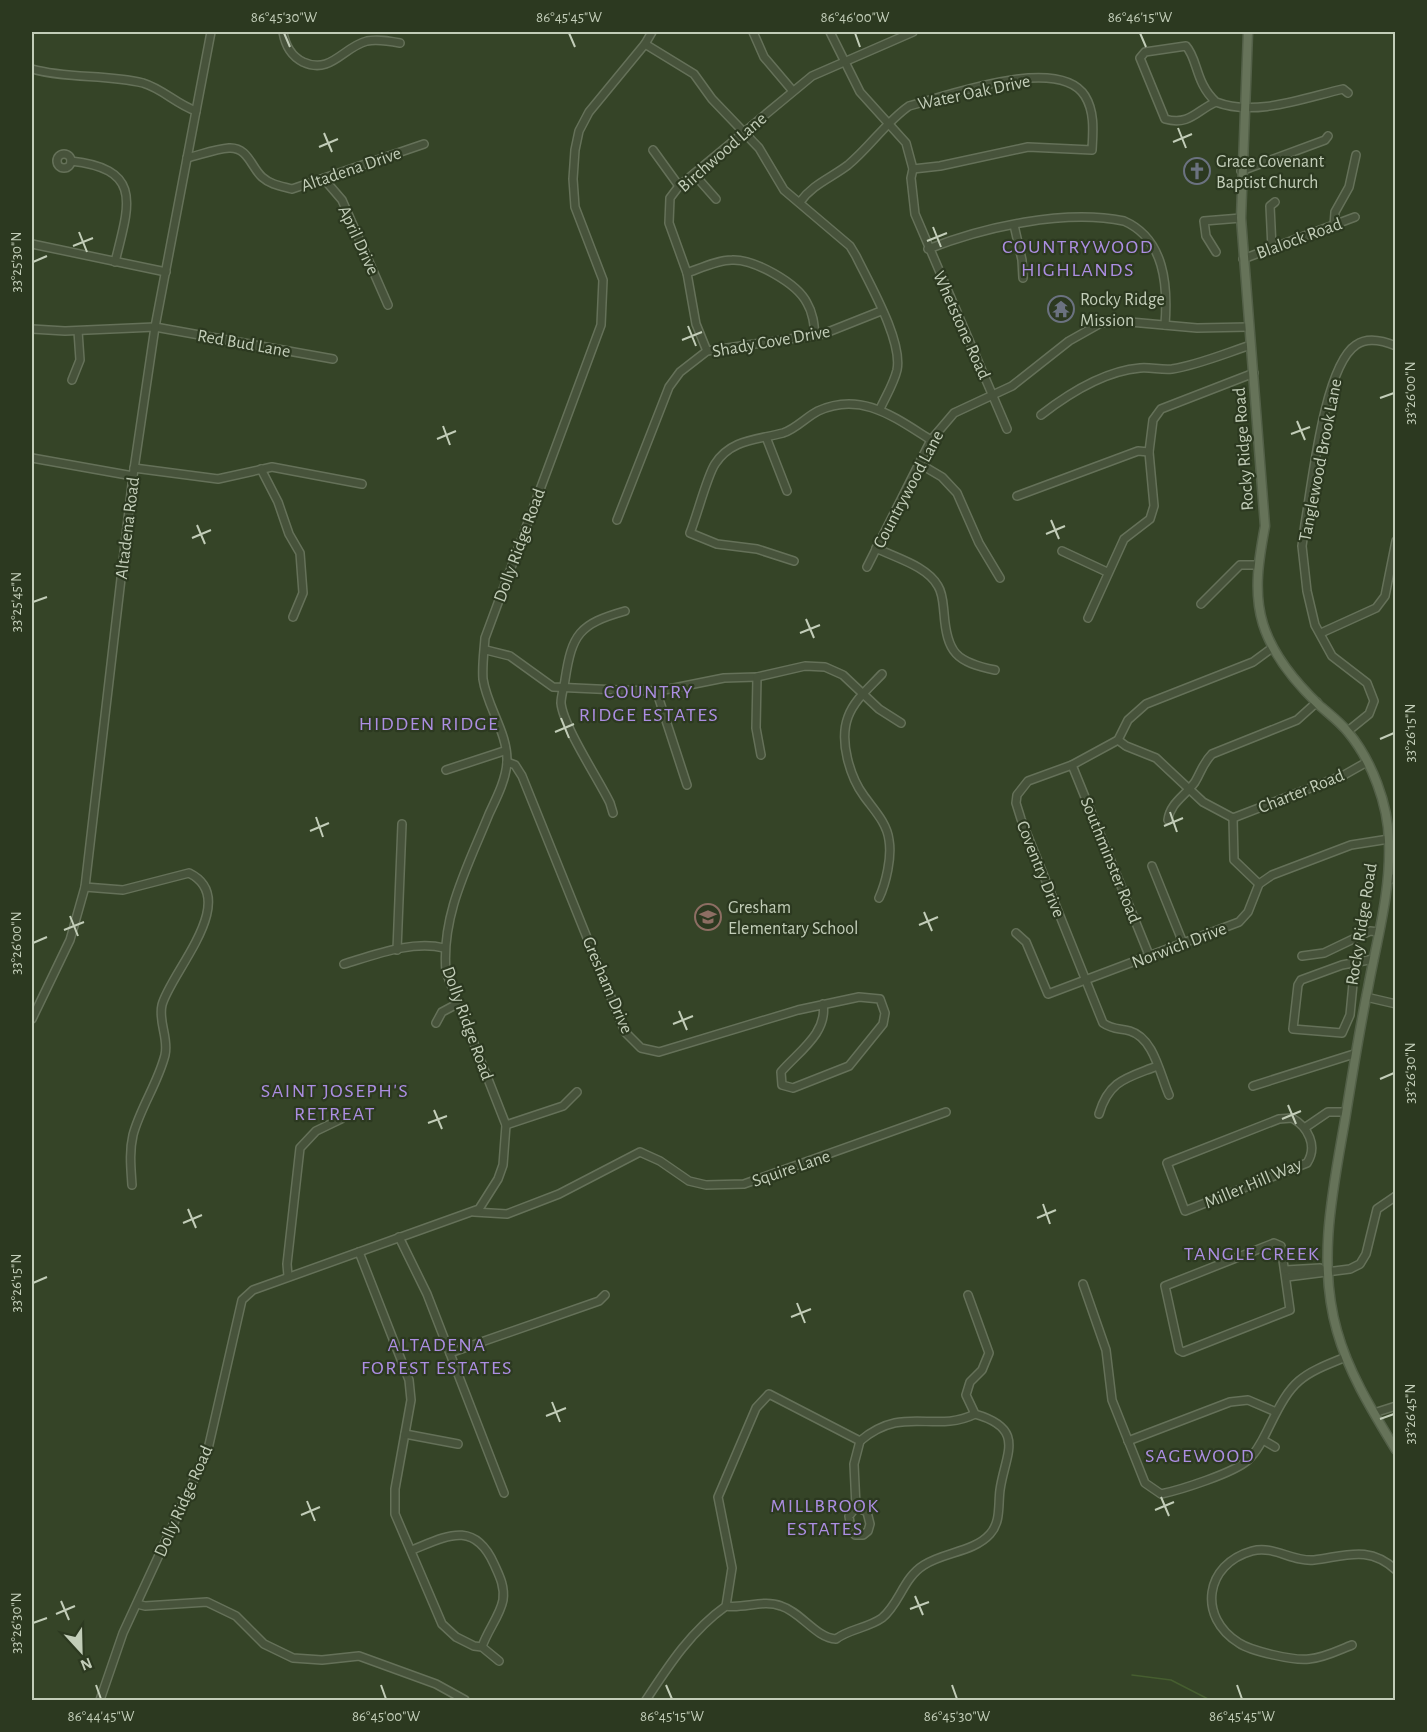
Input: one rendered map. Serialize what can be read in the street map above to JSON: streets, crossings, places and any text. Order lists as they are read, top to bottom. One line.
{"streets":{"main road":["Rocky Ridge Road"],"street":["Water Oak Drive","Birchwood Lane","Altadena Drive","Blalock Road","April Drive","Whetstone Road","Shady Cove Drive","Red Bud Lane","Tanglewood Brook Lane","Countrywood Lane","Altadena Road","Dolly Ridge Road","Charter Road","Southminster Road","Coventry Drive","Norwich Drive","Gresham Drive","Squire Lane","Miller Hill Way"]},"crossings":[["Water Oak Drive","Whetstone Road"],["Birchwood Lane","Whetstone Road"],["Birchwood Lane","Shady Cove Drive"],["Altadena Drive","April Drive"],["Altadena Drive","Altadena Road"],["Blalock Road","Rocky Ridge Road"],["Whetstone Road","Countrywood Lane"],["Red Bud Lane","Altadena Road"],["Rocky Ridge Road","Tanglewood Brook Lane"],["Rocky Ridge Road","Countrywood Lane"],["Rocky Ridge Road","Charter Road"],["Rocky Ridge Road","Coventry Drive"],["Dolly Ridge Road","Gresham Drive"],["Dolly Ridge Road","Squire Lane"],["Southminster Road","Coventry Drive"],["Southminster Road","Norwich Drive"],["Coventry Drive","Norwich Drive"]],"districts":["COUNTRYWOOD HIGHLANDS","COUNTRY RIDGE ESTATES","HIDDEN RIDGE","SAINT JOSEPH'S RETREAT","TANGLE CREEK","ALTADENA FOREST ESTATES","SAGEWOOD","MILLBROOK ESTATES"],"places":{"church":["Grace Covenant Baptist Church"],"temple":["Rocky Ridge Mission"],"school or university":["Gresham Elementary School"]},"north":"bottom","coordinates":["86°45'30\"W","86°45'45\"W","86°46'00\"W","86°46'15\"W","33°25'30\"N","33°26'00\"N","33°25'45\"N","33°26'15\"N","33°26'30\"N","33°26'45\"N","86°44'45\"W","86°45'00\"W","86°45'15\"W"]}
